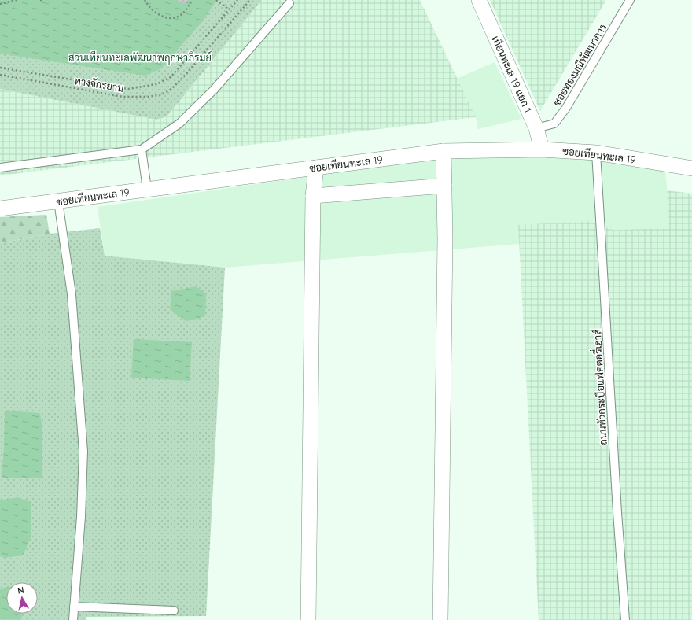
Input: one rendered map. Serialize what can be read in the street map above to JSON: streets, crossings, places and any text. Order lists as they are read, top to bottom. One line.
{"streets":{"street":["เทียนทะเล 19 แยก 1","ซอยเทียนทะเล 19"],"lane":["ซอยทองมณีพัฒนาการ","ถนนหัวกระบือแฟคตอรี่เฮาส์"],"path":["ทางจักรยาน"]},"crossings":[["ซอยทองมณีพัฒนาการ","เทียนทะเล 19 แยก 1"],["เทียนทะเล 19 แยก 1","ซอยเทียนทะเล 19"],["ซอยเทียนทะเล 19","ถนนหัวกระบือแฟคตอรี่เฮาส์"]],"parks":["สวนเทียนทะเลพัฒนาพฤกษาภิรมย์"],"north":"top"}
